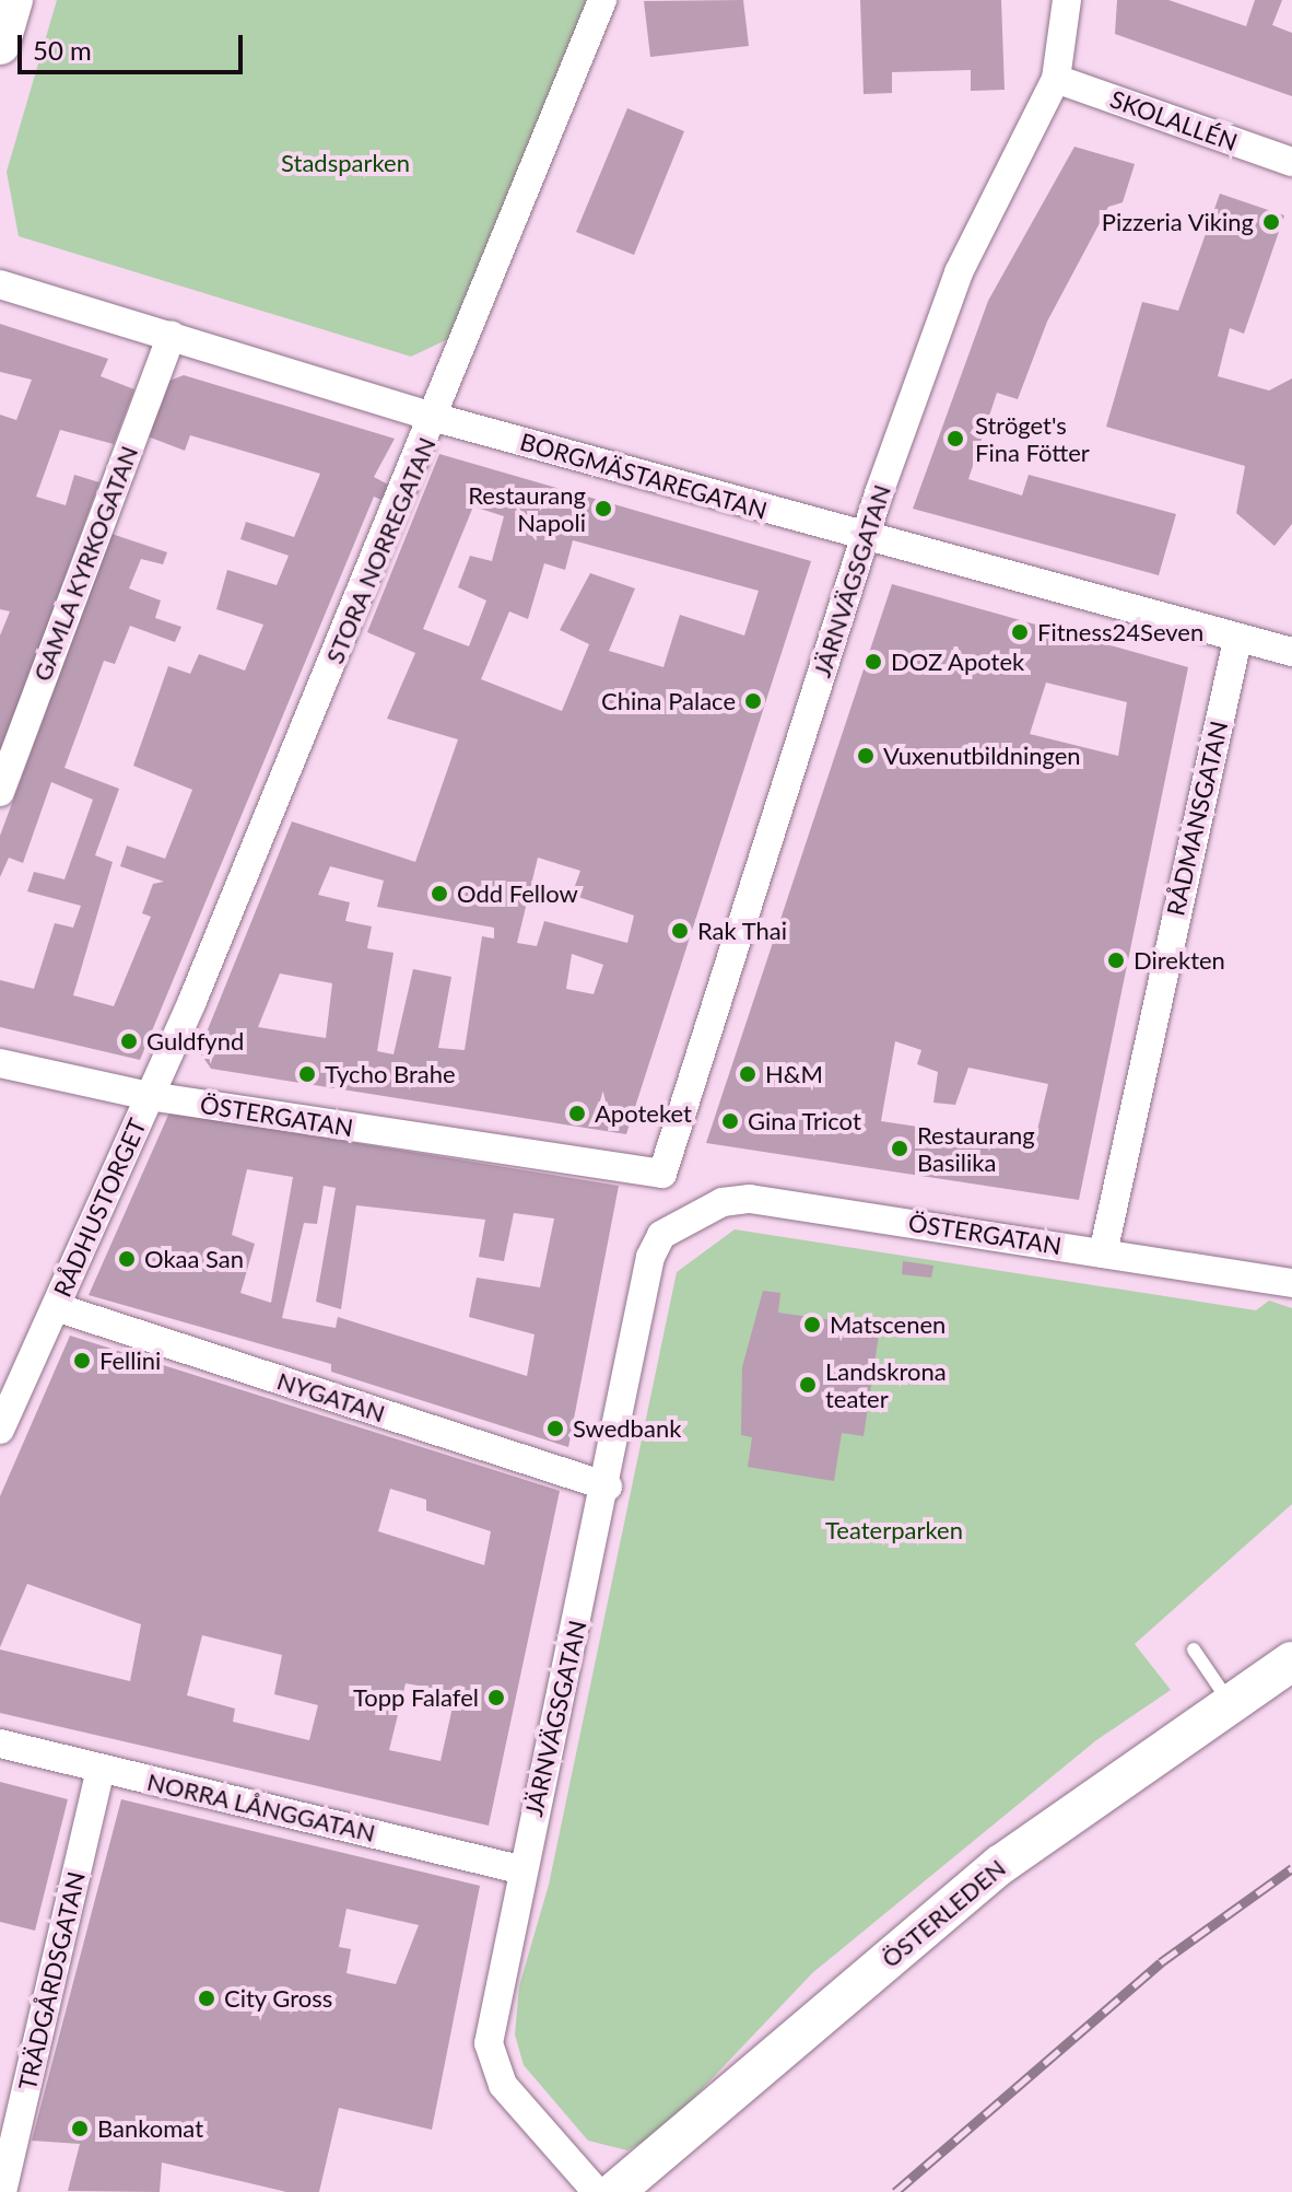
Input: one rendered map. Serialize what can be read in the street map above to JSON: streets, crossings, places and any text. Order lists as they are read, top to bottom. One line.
{"streets":{"street":["SKOLALLÉN","BORGMÄSTAREGATAN","STORA NORREGATAN","GAMLA KYRKOGATAN","JÄRNVÄGSGATAN","RÅDMANSGATAN","ÖSTERGATAN","RÅDHUSTORGET","NYGATAN","NORRA LÅNGGATAN","ÖSTERLEDEN","TRÄDGÅRDSGATAN"]},"crossings":[["SKOLALLÉN","JÄRNVÄGSGATAN"],["BORGMÄSTAREGATAN","STORA NORREGATAN"],["BORGMÄSTAREGATAN","GAMLA KYRKOGATAN"],["BORGMÄSTAREGATAN","JÄRNVÄGSGATAN"],["BORGMÄSTAREGATAN","RÅDMANSGATAN"],["STORA NORREGATAN","ÖSTERGATAN"],["STORA NORREGATAN","RÅDHUSTORGET"],["JÄRNVÄGSGATAN","ÖSTERGATAN"],["JÄRNVÄGSGATAN","NYGATAN"],["JÄRNVÄGSGATAN","NORRA LÅNGGATAN"],["RÅDMANSGATAN","ÖSTERGATAN"],["ÖSTERGATAN","RÅDHUSTORGET"],["RÅDHUSTORGET","NYGATAN"],["NORRA LÅNGGATAN","TRÄDGÅRDSGATAN"]],"parks":["Stadsparken","Teaterparken"],"places":["Pizzeria Viking","Ströget's Fina Fötter","Restaurang Napoli","Fitness24Seven","DOZ Apotek","China Palace","Vuxenutbildningen","Odd Fellow","Rak Thai","Direkten","Guldfynd","Tycho Brahe","H&M","Apoteket","Gina Tricot","Restaurang Basilika","Okaa San","Matscenen","Fellini","Landskrona teater","Swedbank","Topp Falafel","City Gross","Bankomat"],"scale_bar":"50 m"}
